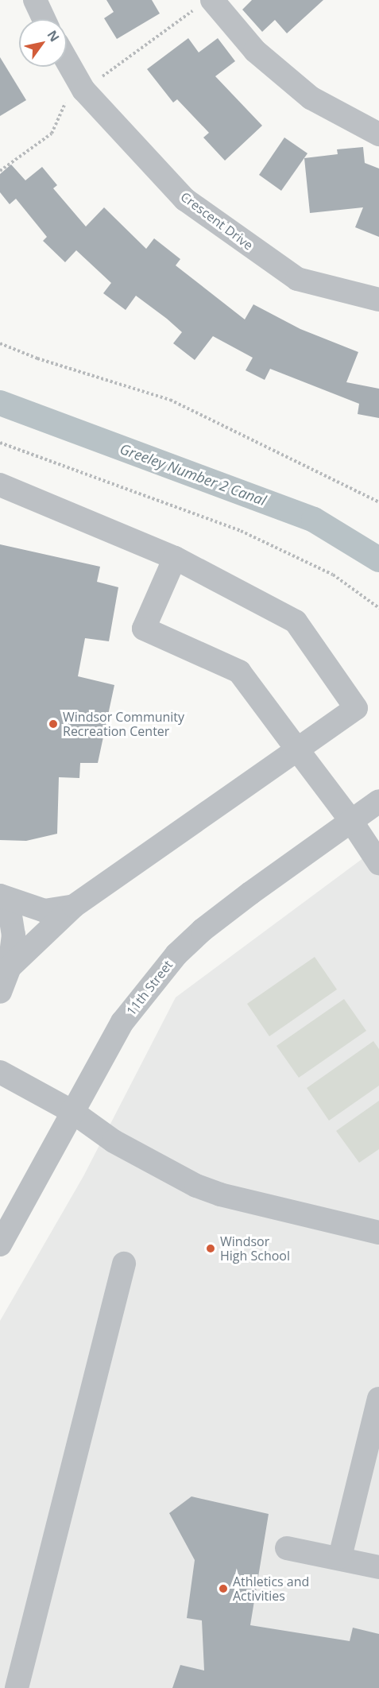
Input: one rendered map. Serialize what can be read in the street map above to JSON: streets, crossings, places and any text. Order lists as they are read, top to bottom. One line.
{"streets":{"street":["Crescent Drive","11th Street"]},"water":["Greeley Number 2 Canal"],"places":["Windsor Community Recreation Center","Windsor High School","Athletics and Activities"],"north":"top right"}
